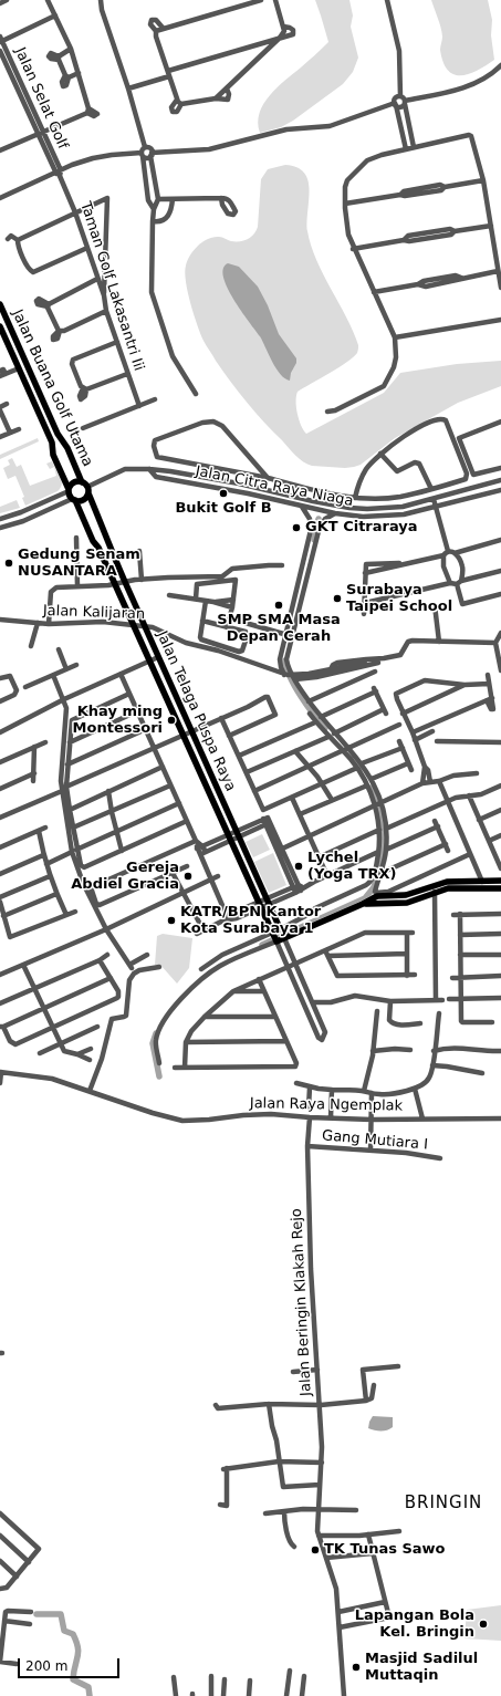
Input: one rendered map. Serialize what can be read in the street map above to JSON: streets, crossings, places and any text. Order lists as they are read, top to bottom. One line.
{"streets":{"main road":["Jalan Buana Golf Utama","Jalan Telaga Puspa Raya"],"street":["Jalan Selat Golf","Taman Golf Lakasantri Iii","Jalan Citra Raya Niaga","Jalan Kalijaran","Jalan Raya Ngemplak","Gang Mutiara I","Jalan Beringin Klakah Rejo"]},"crossings":[["Jalan Selat Golf","Taman Golf Lakasantri Iii"],["Jalan Buana Golf Utama","Jalan Citra Raya Niaga"],["Jalan Buana Golf Utama","Jalan Telaga Puspa Raya"],["Jalan Citra Raya Niaga","Jalan Telaga Puspa Raya"],["Jalan Kalijaran","Jalan Telaga Puspa Raya"],["Jalan Raya Ngemplak","Jalan Beringin Klakah Rejo"],["Gang Mutiara I","Jalan Beringin Klakah Rejo"]],"districts":["BRINGIN"],"places":["Bukit Golf B","GKT Citraraya","Gedung Senam NUSANTARA","Surabaya Taipei School","SMP SMA Masa Depan Cerah","Khay ming Montessori","Lychel (Yoga TRX)","Gereja Abdiel Gracia","KATR/BPN Kantor Kota Surabaya 1","TK Tunas Sawo","Lapangan Bola Kel. Bringin","Masjid Sadilul Muttaqin"],"scale_bar":"200 m"}
